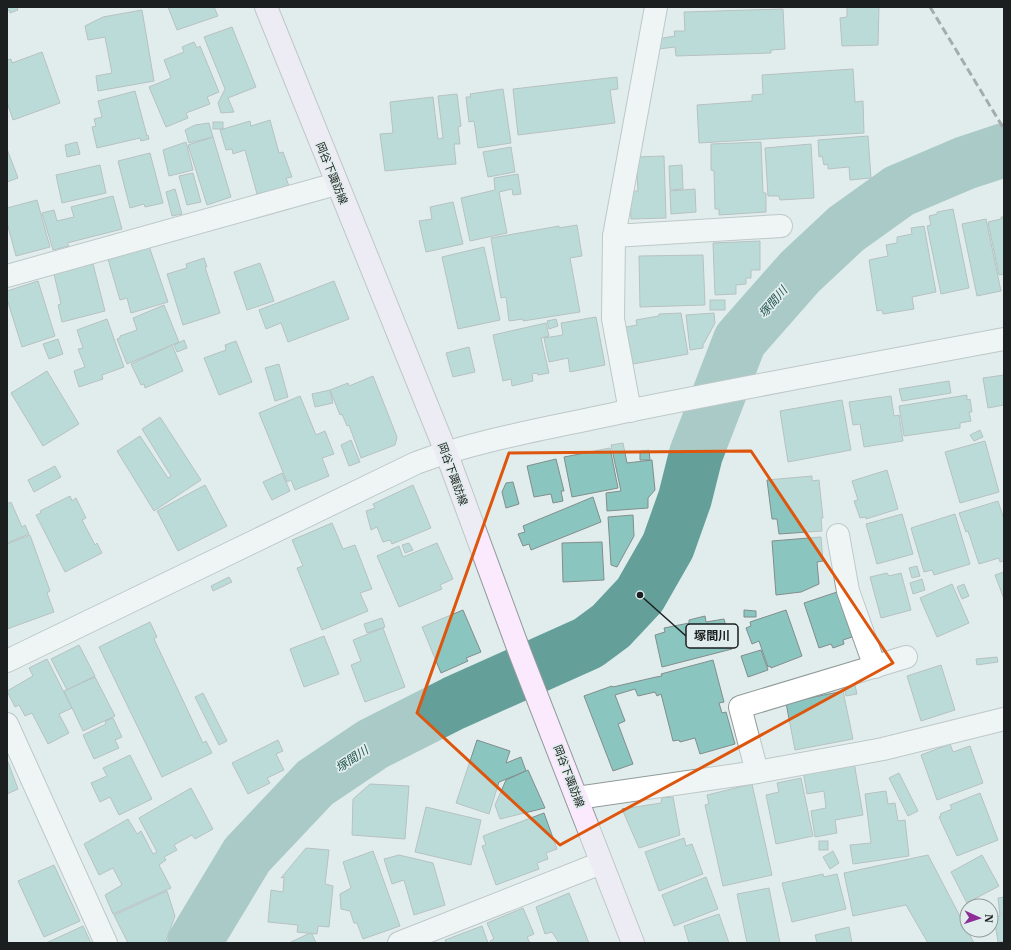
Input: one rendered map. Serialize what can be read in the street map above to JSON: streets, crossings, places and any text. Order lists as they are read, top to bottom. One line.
{"streets":{"main road":["岡谷下諏訪線"]},"water":["塚間川"],"places":["塚間川"],"north":"right"}
